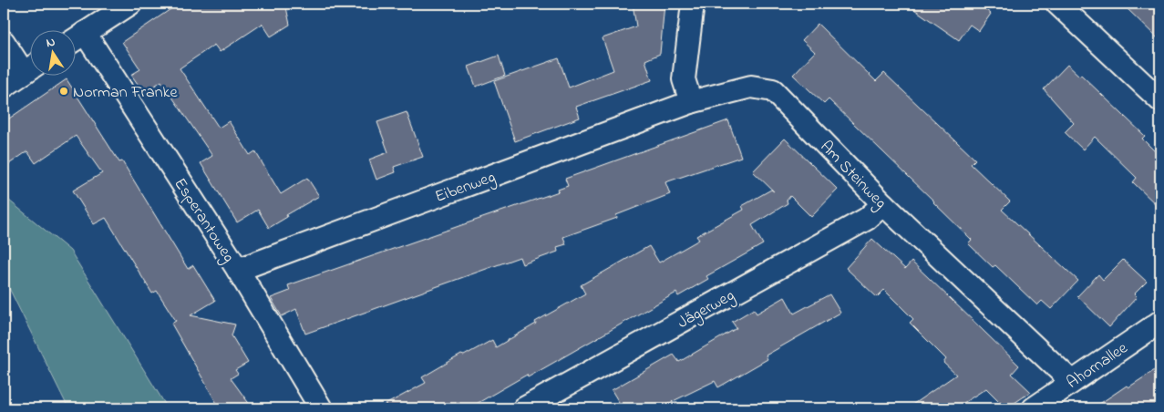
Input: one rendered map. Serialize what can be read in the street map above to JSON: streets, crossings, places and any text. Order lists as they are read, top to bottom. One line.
{"streets":{"street":["Am Steinweg","Eibenweg","Esperantoweg","Jägerweg","Ahornallee"]},"crossings":[["Am Steinweg","Eibenweg"],["Am Steinweg","Jägerweg"],["Am Steinweg","Ahornallee"],["Eibenweg","Esperantoweg"]],"places":["Norman Franke"],"north":"top"}
